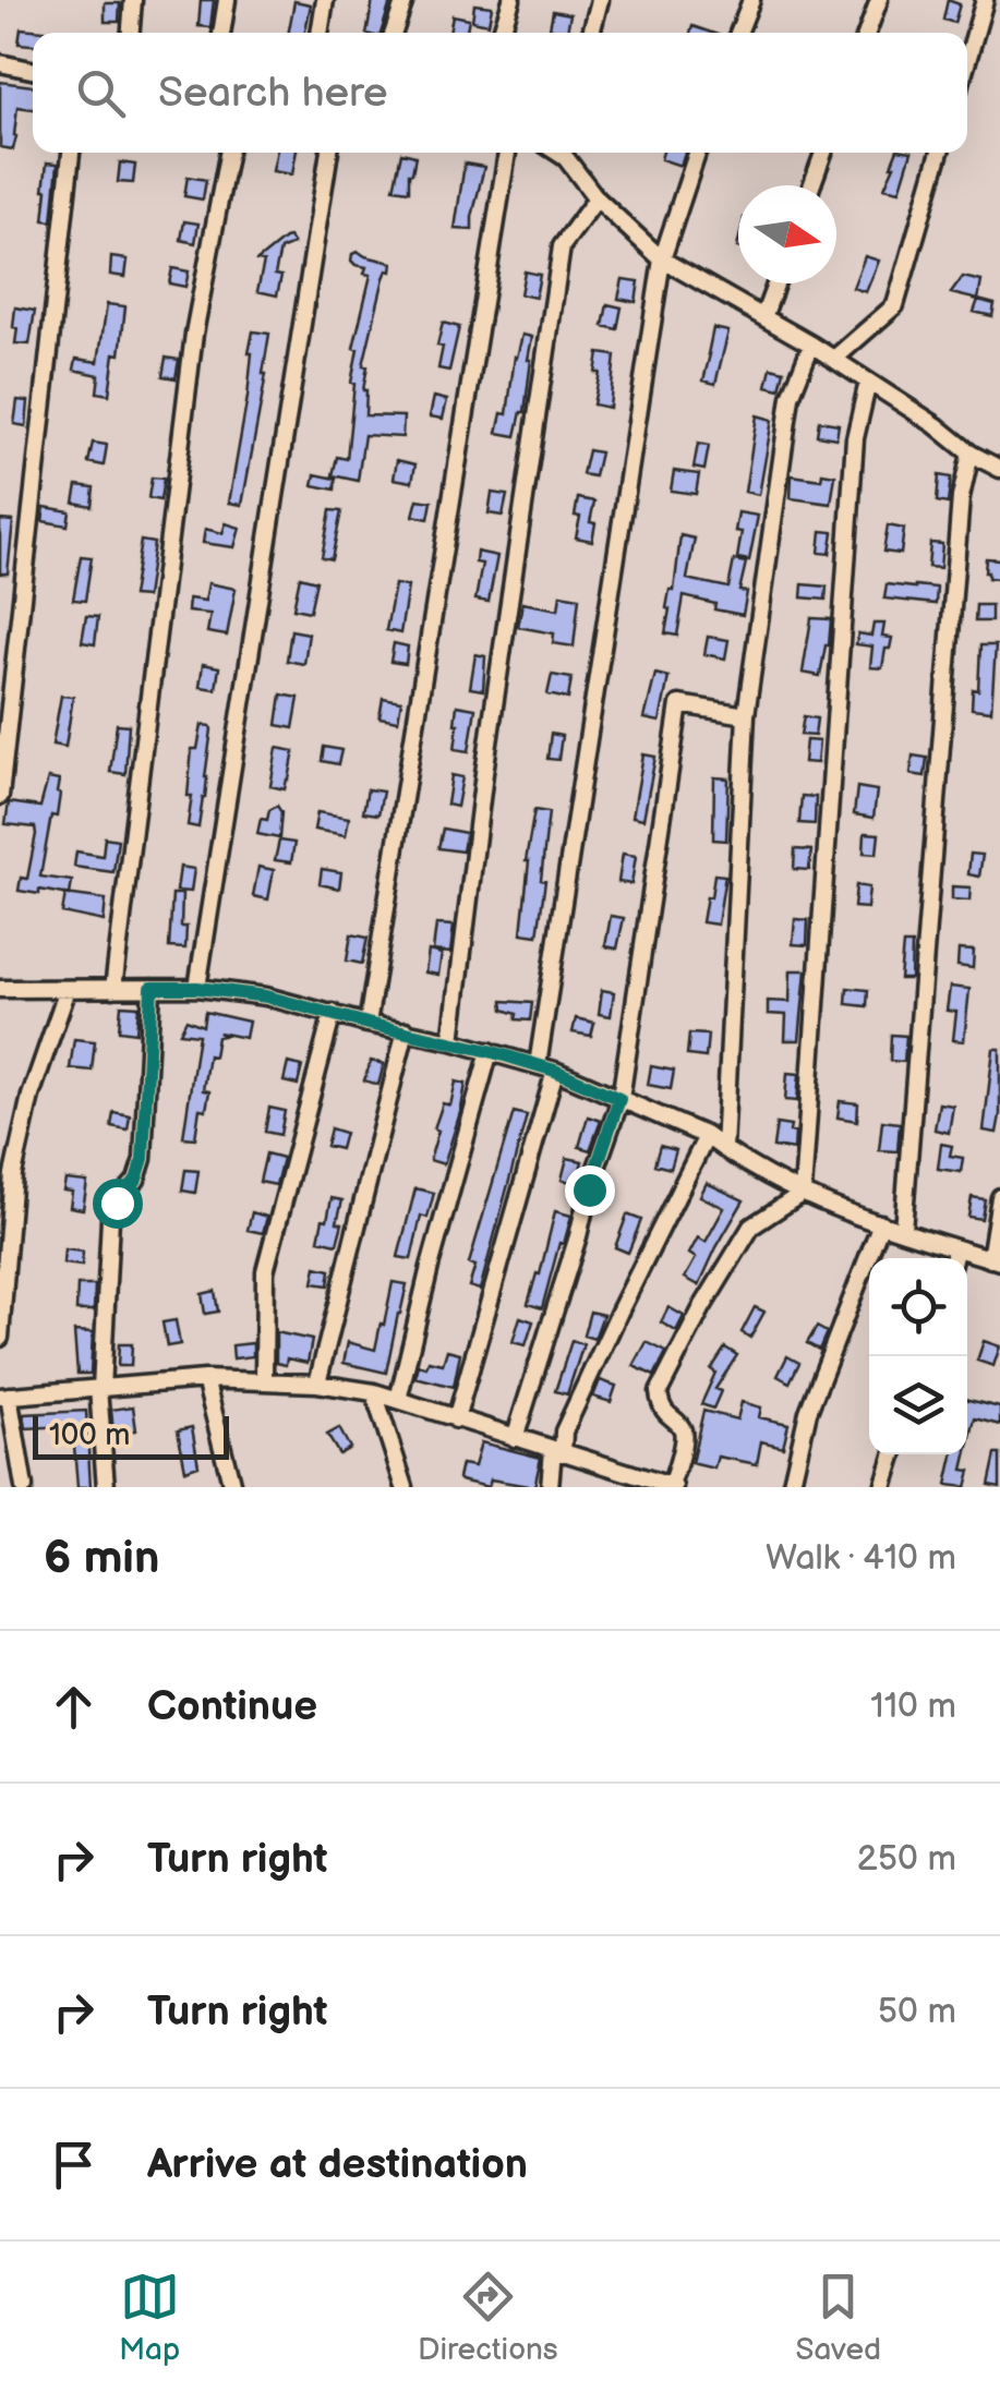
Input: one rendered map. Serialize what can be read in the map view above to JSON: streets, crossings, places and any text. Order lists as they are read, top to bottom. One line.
{"scale_bar":"100 m","north":"right","page":{"search":"Search here","scale":"100 m","heading":["6 min","Walk · 410 m"],"list":[["Continue","110 m"],["Turn right","250 m"],["Turn right","50 m"],"Arrive at destination"],"nav":["Map","Directions","Saved"]}}
